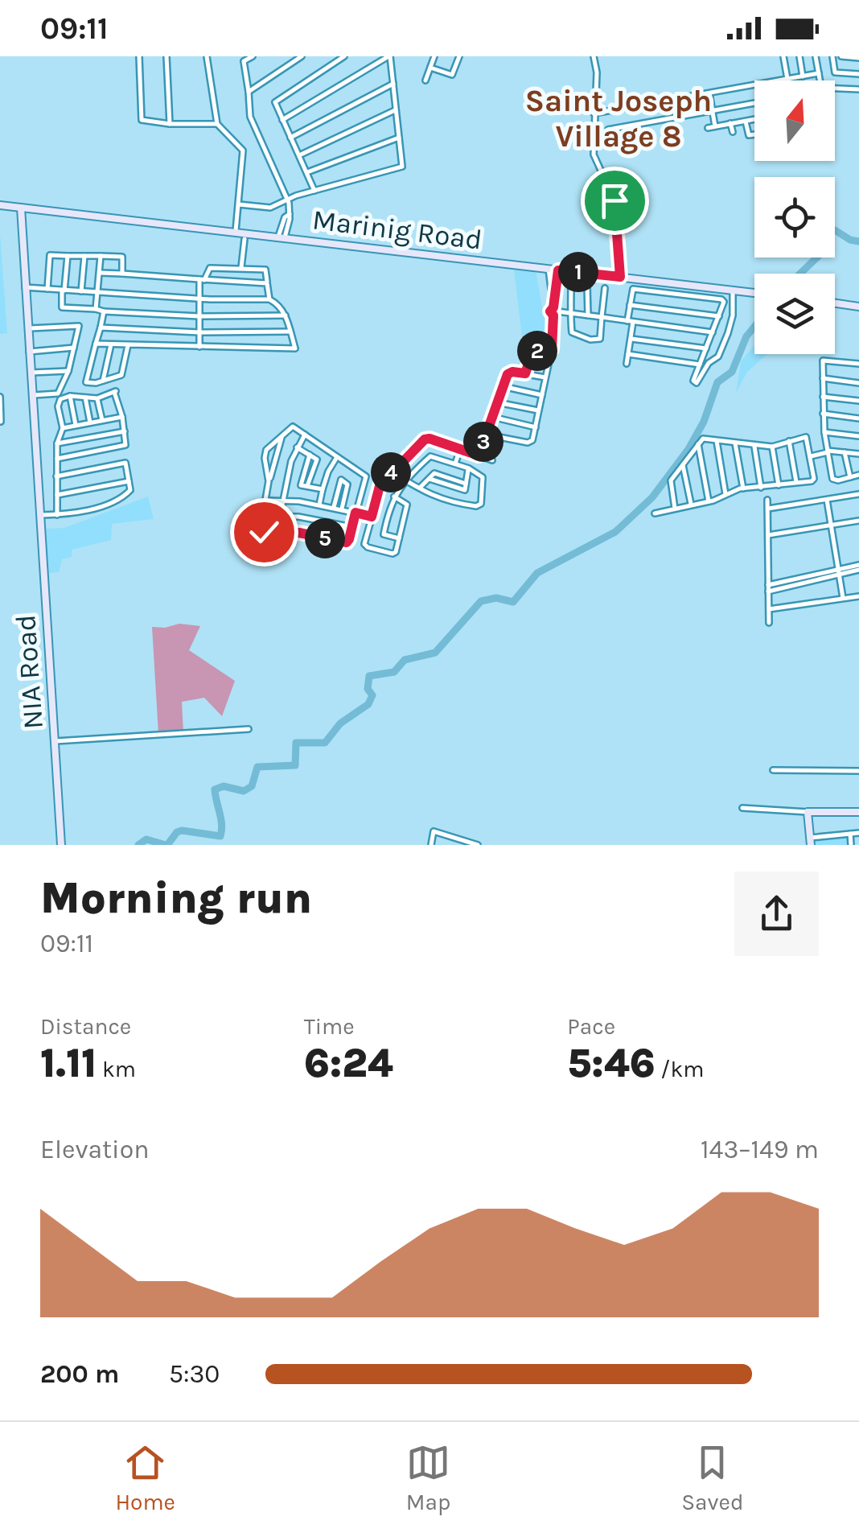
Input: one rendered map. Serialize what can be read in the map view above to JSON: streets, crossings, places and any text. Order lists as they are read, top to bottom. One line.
{"streets":{"street":["Marinig Road","NIA Road"]},"crossings":[["Marinig Road","NIA Road"]],"districts":["Saint Joseph Village 8"],"north":"top","page":{"status":"09:11","pins":["1","2","3","4","5"],"heading":["Morning run","09:11"],"stats":[["Distance","1.11 km"],["Time","6:24"],["Pace","5:46 /km"]],"chart":["Elevation","143–149 m"],"list":[{"name":"200 m","note":"5:30"}],"tabs":["Home","Map","Saved"]}}
